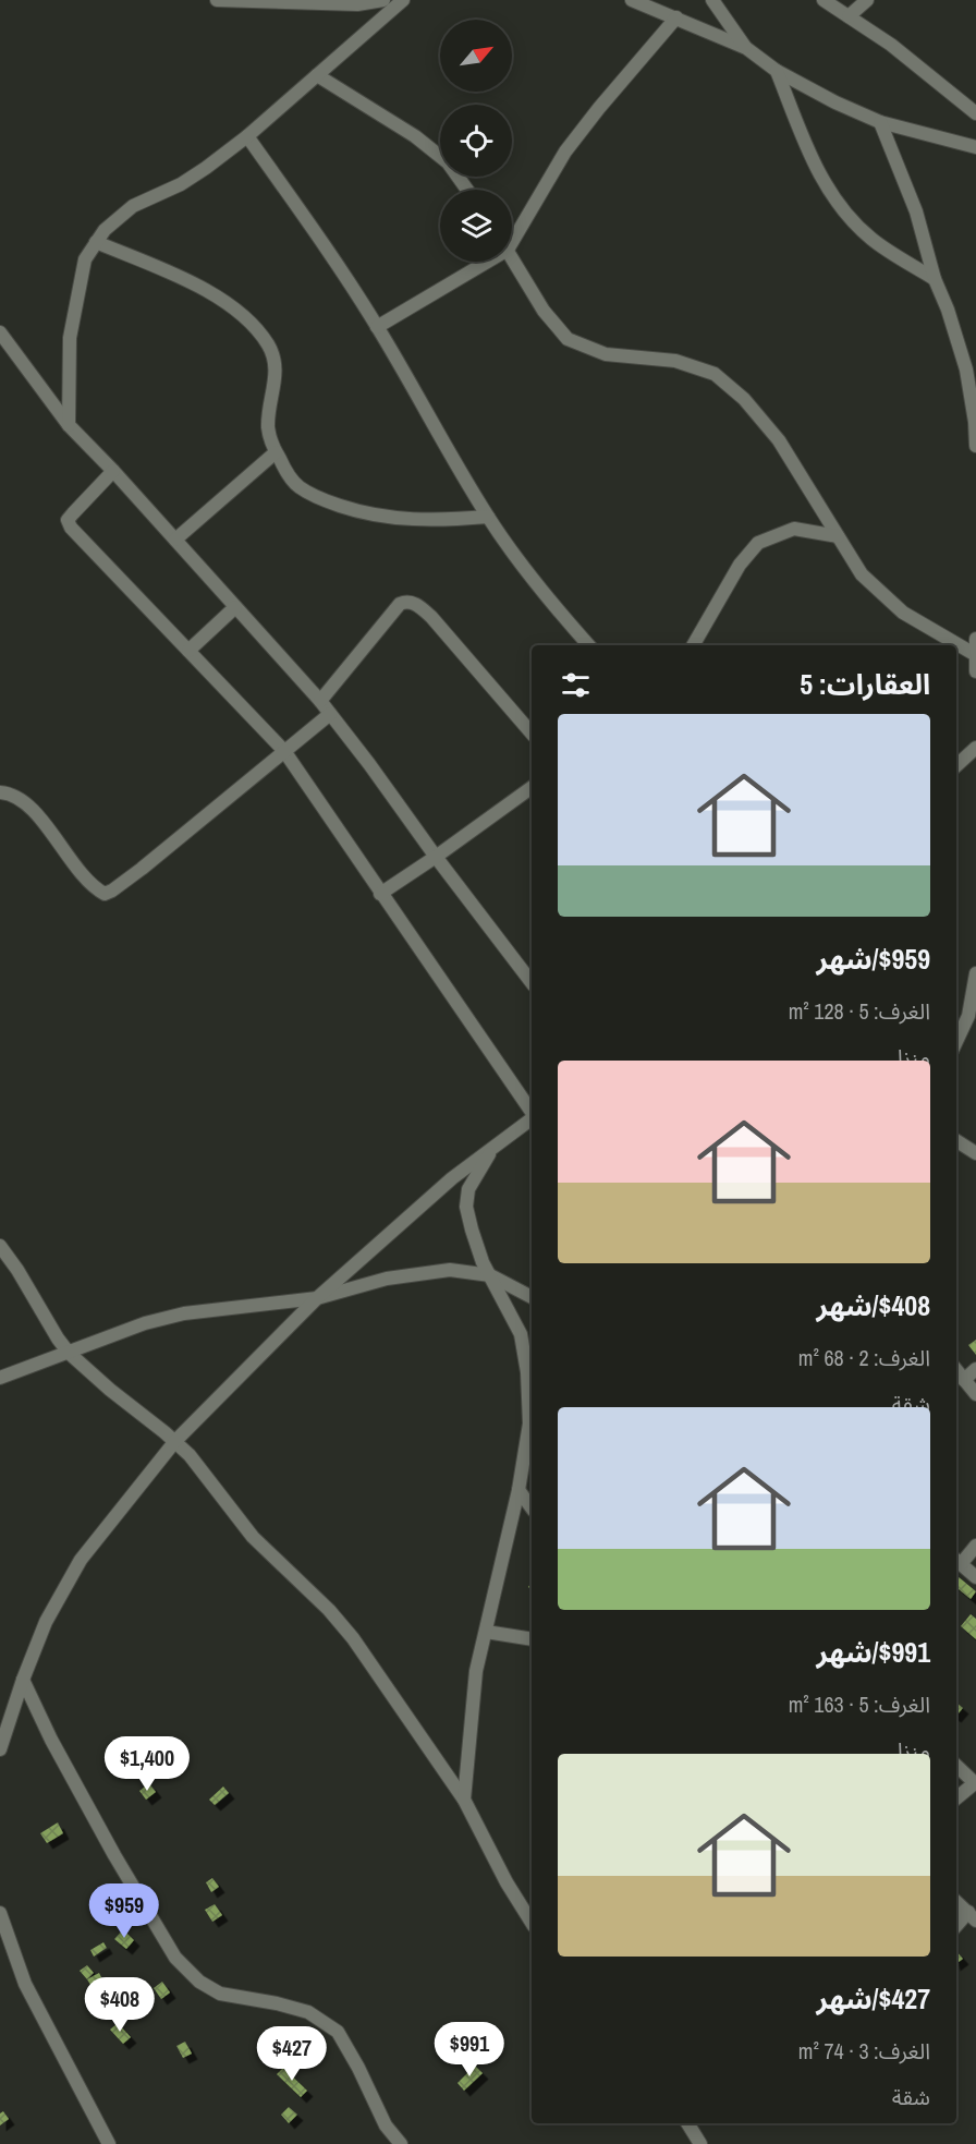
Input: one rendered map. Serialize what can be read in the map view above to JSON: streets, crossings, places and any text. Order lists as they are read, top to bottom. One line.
{"north":"top right","page":{"heading":"العقارات: 5","list":[{"name":"$959/شهر","note":"الغرف: 5 · 128 m² · منزل"},{"name":"$408/شهر","note":"الغرف: 2 · 68 m² · شقة"},{"name":"$991/شهر","note":"الغرف: 5 · 163 m² · منزل"},{"name":"$427/شهر","note":"الغرف: 3 · 74 m² · شقة"}],"price":["$1,400","$959","$408","$991","$427"]}}
